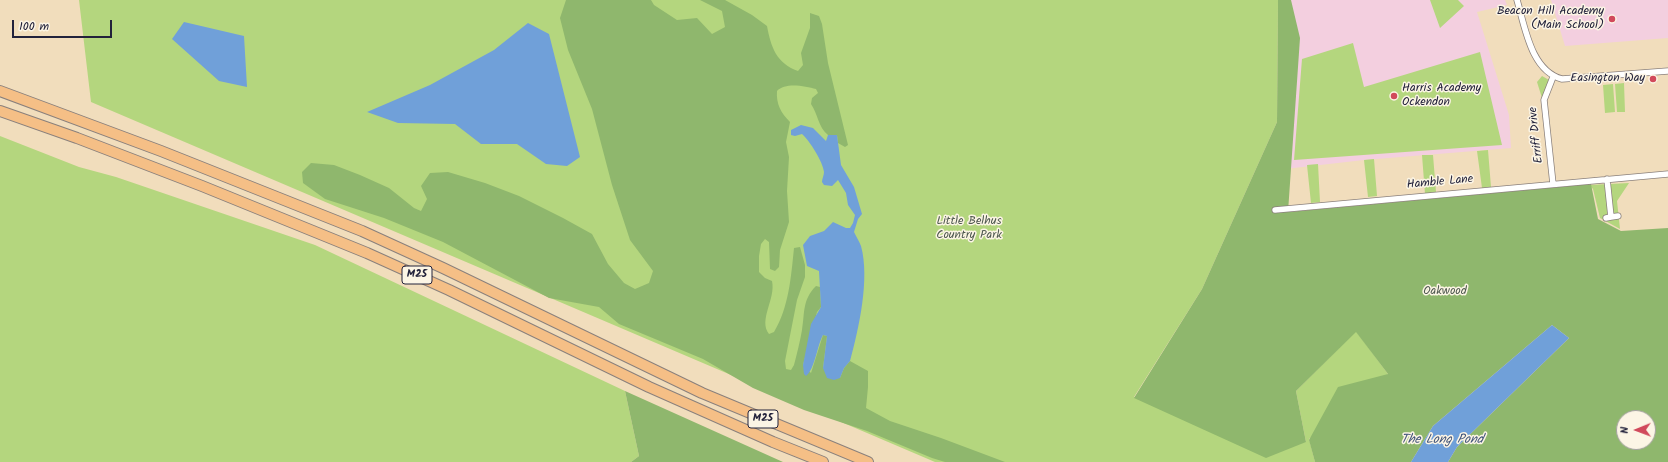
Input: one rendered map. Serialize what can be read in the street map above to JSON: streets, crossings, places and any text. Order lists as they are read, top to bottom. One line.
{"streets":{"highway":["M25"],"street":["Erriff Drive","Hamble Lane"]},"crossings":[["Erriff Drive","Hamble Lane"]],"water":["The Long Pond"],"parks":["Little Belhus Country Park","Oakwood"],"places":["Beacon Hill Academy (Main School)","Easington Way","Harris Academy Ockendon"],"scale_bar":"100 m","north":"left"}
